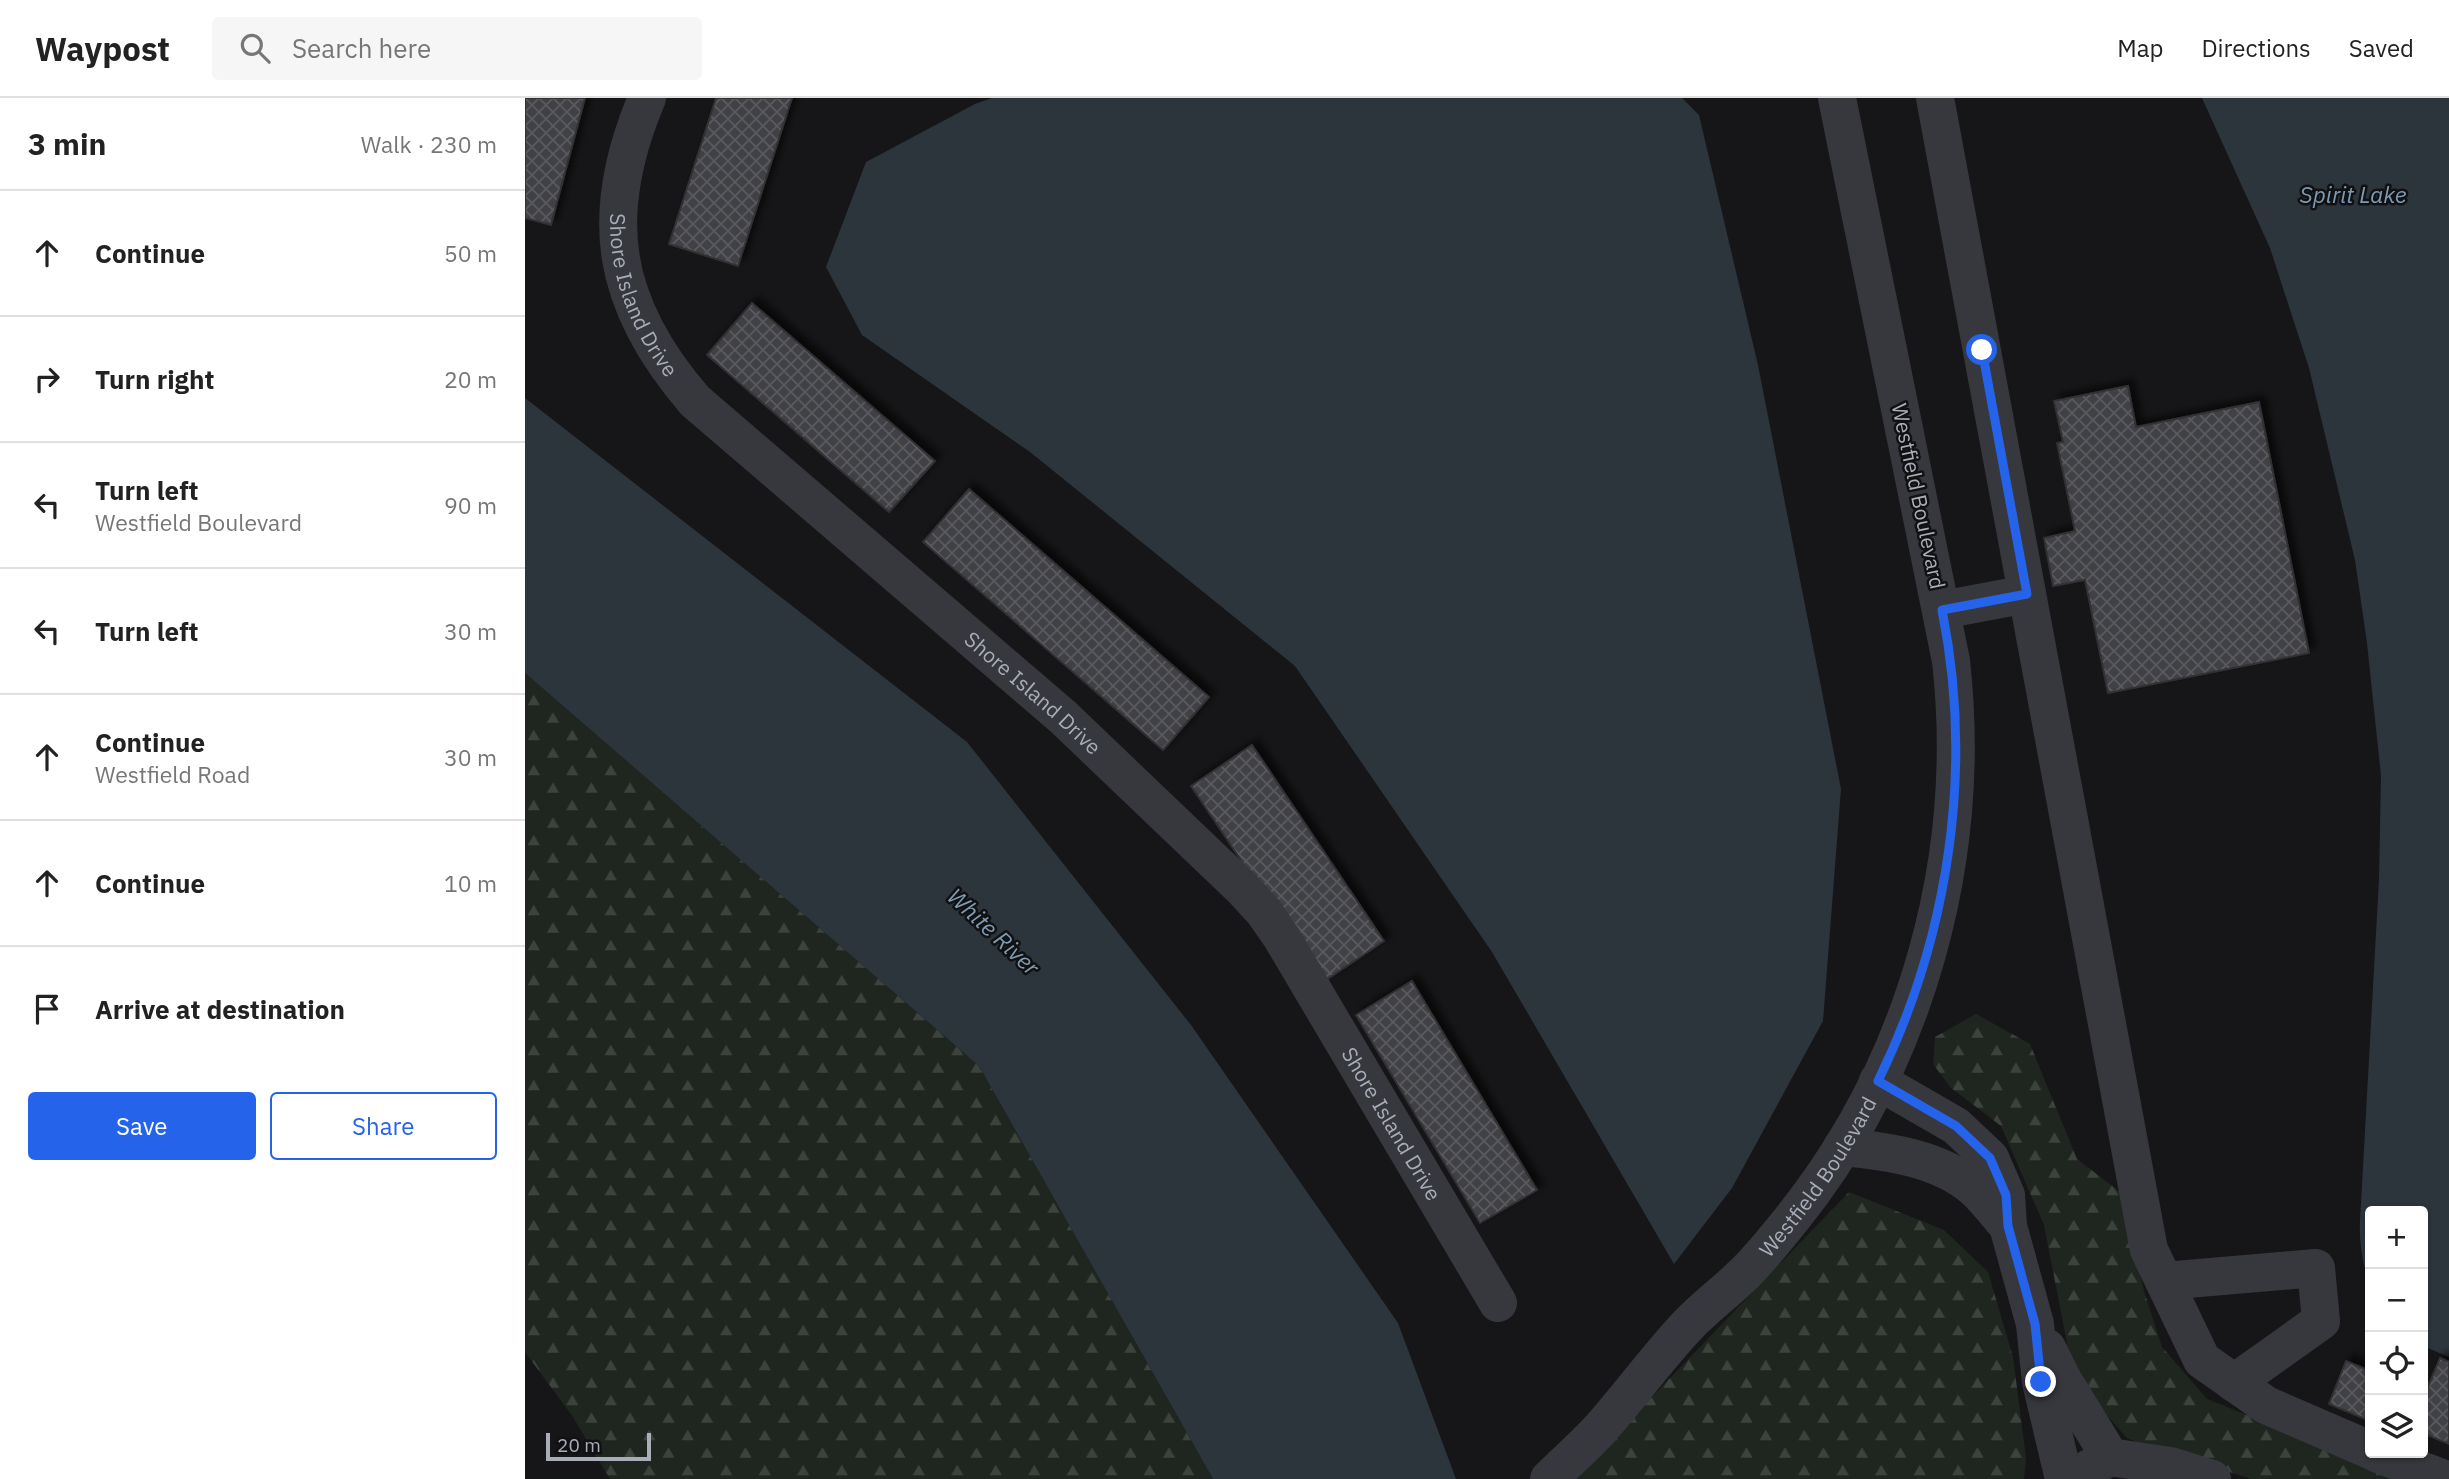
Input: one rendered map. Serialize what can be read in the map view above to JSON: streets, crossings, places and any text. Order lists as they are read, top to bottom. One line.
{"streets":{"street":["Shore Island Drive","Westfield Boulevard"]},"water":["Spirit Lake","White River"],"scale_bar":"20 m","page":{"header":"Waypost","search":"Search here","nav":["Map","Directions","Saved"],"heading":["3 min","Walk · 230 m"],"list":[["Continue","50 m"],["Turn right","20 m"],["Turn left","Westfield Boulevard","90 m"],["Turn left","30 m"],["Continue","Westfield Road","30 m"],["Continue","10 m"],"Arrive at destination"],"buttons":["Save","Share"],"map_buttons":["+","−"],"scale":"20 m"}}
